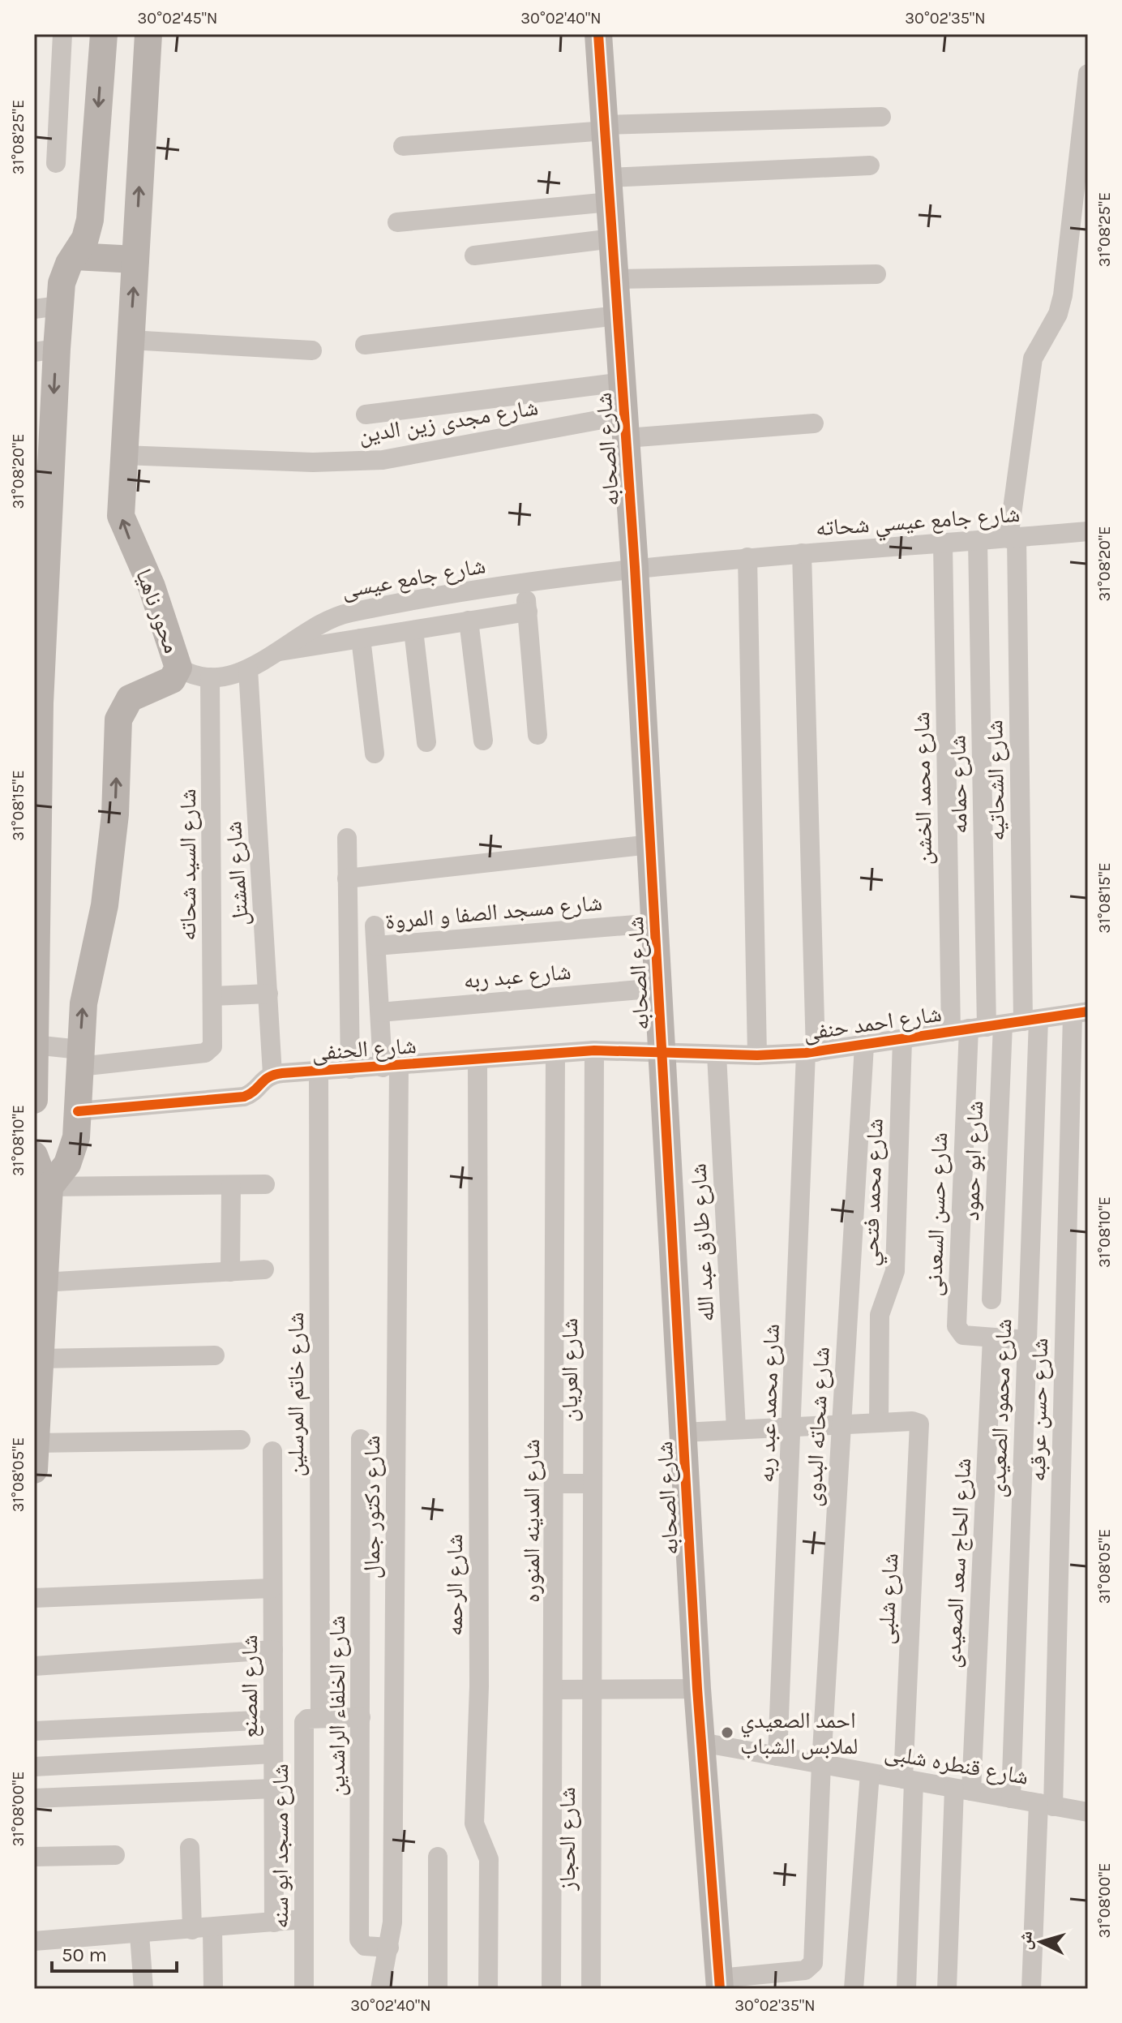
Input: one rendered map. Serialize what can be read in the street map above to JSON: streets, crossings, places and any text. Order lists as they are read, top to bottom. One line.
{"streets":{"main road":["شارع الصحابه","محور ناهيا"],"street":["شارع مجدى زين الدين","شارع جامع عيسي شحاته","شارع جامع عيسى","شارع الشحاتيه","شارع حمامه","شارع محمد الخشن","شارع السيد شحاته","شارع المشتل","شارع مسجد الصفا و المروة","شارع عبد ربه","شارع احمد حنفى","شارع الحنفى","شارع ابو حمود","شارع محمد فتحي","شارع حسن السعدنى","شارع طارق عبد الله","شارع العريان","شارع خاتم المرسلين","شارع محمد عبد ربه","شارع محمود الصعيدى","شارع حسن عرقبه","شارع شحاته البدوى","شارع دكتور جمال","شارع المدينه المنوره","شارع الحاج سعد الصعيدى","شارع الرحمه","شارع شلبى","شارع المصنع","شارع الخلفاء الراشدين","شارع قنطره شلبى","شارع الحجاز","شارع مسجد ابو سنه"]},"crossings":[["شارع مجدى زين الدين","شارع الصحابه"],["شارع مجدى زين الدين","محور ناهيا"],["شارع الصحابه","شارع جامع عيسي شحاته"],["شارع الصحابه","شارع جامع عيسى"],["شارع الصحابه","شارع مسجد الصفا و المروة"],["شارع الصحابه","شارع عبد ربه"],["شارع الصحابه","شارع احمد حنفى"],["شارع الصحابه","شارع الحنفى"],["شارع الصحابه","شارع قنطره شلبى"],["شارع جامع عيسي شحاته","شارع جامع عيسى"],["شارع جامع عيسي شحاته","شارع الشحاتيه"],["شارع جامع عيسي شحاته","شارع حمامه"],["شارع جامع عيسي شحاته","شارع محمد الخشن"],["شارع جامع عيسي شحاته","شارع محمد عبد ربه"],["شارع جامع عيسى","محور ناهيا"],["شارع جامع عيسى","شارع السيد شحاته"],["شارع جامع عيسى","شارع المشتل"],["محور ناهيا","شارع السيد شحاته"],["شارع الشحاتيه","شارع احمد حنفى"],["شارع الشحاتيه","شارع محمود الصعيدى"],["شارع حمامه","شارع محمد الخشن"],["شارع حمامه","شارع احمد حنفى"],["شارع حمامه","شارع ابو حمود"],["شارع حمامه","شارع حسن السعدنى"],["شارع محمد الخشن","شارع احمد حنفى"],["شارع محمد الخشن","شارع ابو حمود"],["شارع محمد الخشن","شارع حسن السعدنى"],["شارع المشتل","شارع الحنفى"],["شارع مسجد الصفا و المروة","شارع دكتور جمال"],["شارع عبد ربه","شارع دكتور جمال"],["شارع احمد حنفى","شارع الحنفى"],["شارع احمد حنفى","شارع ابو حمود"],["شارع احمد حنفى","شارع محمد فتحي"],["شارع احمد حنفى","شارع حسن السعدنى"],["شارع احمد حنفى","شارع طارق عبد الله"],["شارع احمد حنفى","شارع محمد عبد ربه"],["شارع احمد حنفى","شارع محمود الصعيدى"],["شارع احمد حنفى","شارع حسن عرقبه"],["شارع احمد حنفى","شارع شحاته البدوى"],["شارع الحنفى","شارع العريان"],["شارع الحنفى","شارع خاتم المرسلين"],["شارع الحنفى","شارع دكتور جمال"],["شارع الحنفى","شارع المدينه المنوره"],["شارع الحنفى","شارع الرحمه"],["شارع ابو حمود","شارع حسن السعدنى"],["شارع محمد فتحي","شارع شلبى"],["شارع حسن السعدنى","شارع محمود الصعيدى"],["شارع حسن السعدنى","شارع الحاج سعد الصعيدى"],["شارع العريان","شارع الحجاز"],["شارع خاتم المرسلين","شارع مسجد ابو سنه"],["شارع محمد عبد ربه","شارع قنطره شلبى"],["شارع محمود الصعيدى","شارع قنطره شلبى"],["شارع حسن عرقبه","شارع قنطره شلبى"],["شارع شحاته البدوى","شارع قنطره شلبى"],["شارع دكتور جمال","شارع الخلفاء الراشدين"],["شارع الحاج سعد الصعيدى","شارع قنطره شلبى"],["شارع شلبى","شارع قنطره شلبى"]],"places":["احمد الصعيدي لملابس الشباب"],"scale_bar":"50 m","north":"left","coordinates":["30°02'45\"N","30°02'40\"N","30°02'35\"N","31°08'25\"E","31°08'20\"E","31°08'15\"E","31°08'10\"E","31°08'05\"E","31°08'00\"E"]}
